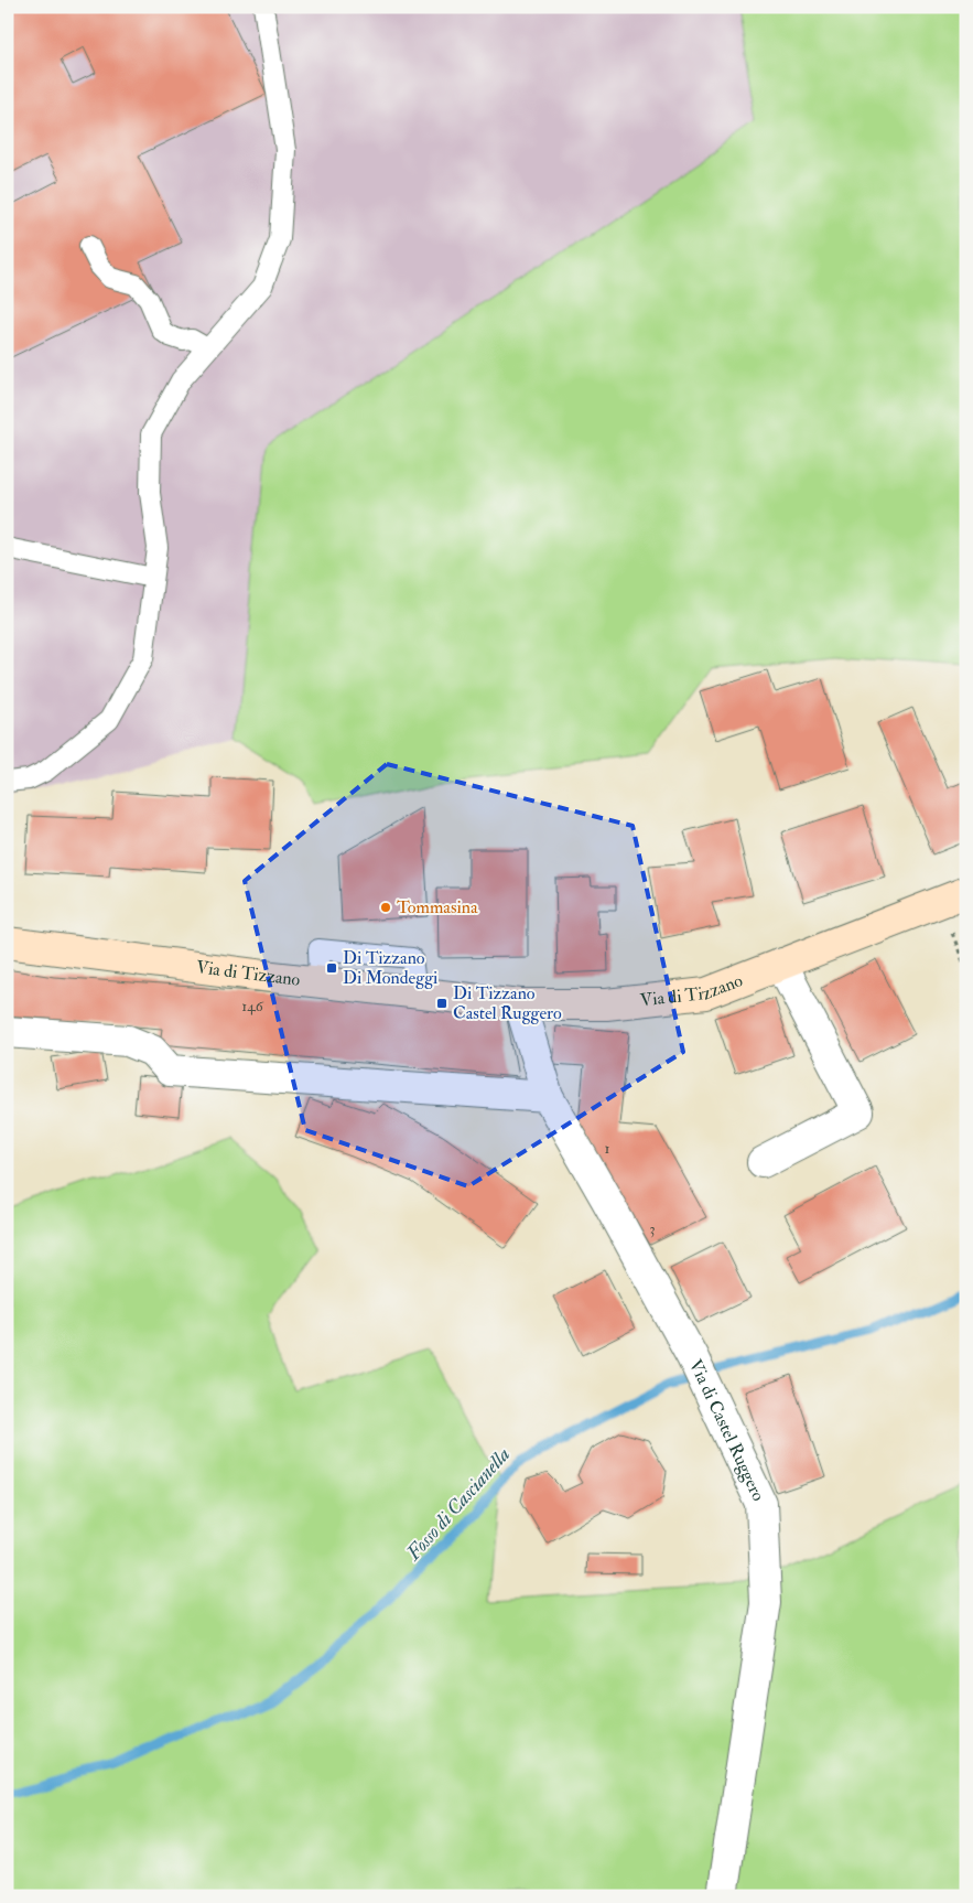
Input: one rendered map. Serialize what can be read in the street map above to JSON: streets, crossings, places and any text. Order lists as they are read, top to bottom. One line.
{"streets":{"main road":["Via di Tizzano"],"street":["Via di Castel Ruggero"]},"crossings":[["Via di Tizzano","Via di Castel Ruggero"]],"water":["Fosso di Cascianella"],"places":{"other":["Tommasina"],"transit":["Di Tizzano Di Mondeggi","Di Tizzano Castel Ruggero"]},"house_numbers":["146","1","3"]}
